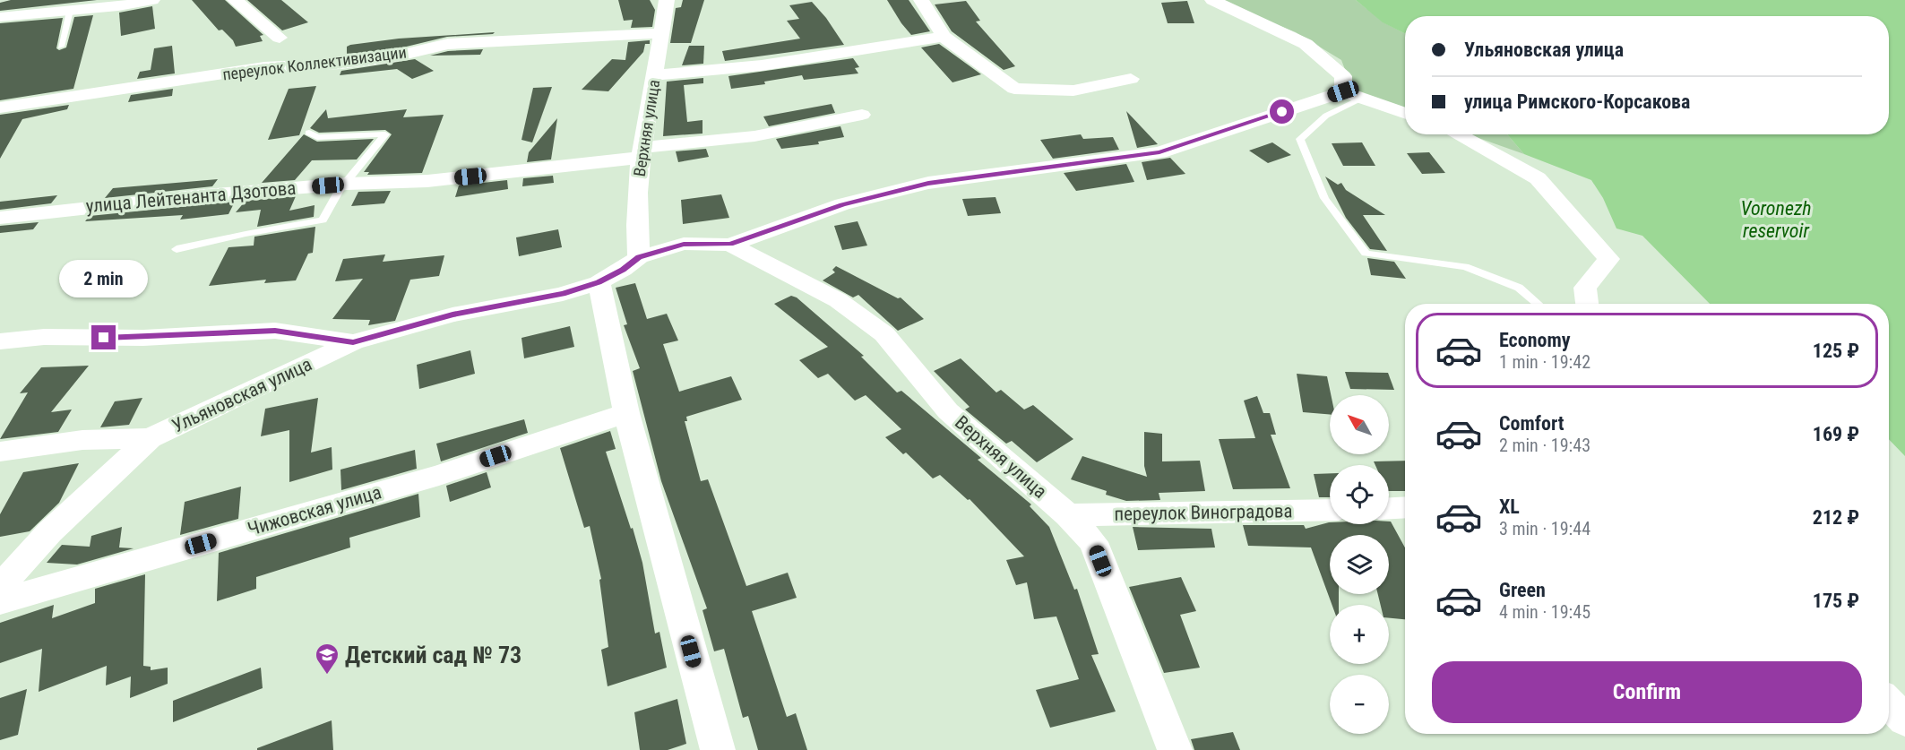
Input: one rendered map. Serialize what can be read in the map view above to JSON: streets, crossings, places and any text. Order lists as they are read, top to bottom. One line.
{"streets":{"street":["переулок Коллективизации","Верхняя улица","улица Лейтенанта Дзотова","Ульяновская улица","Чижовская улица","переулок Виноградова"]},"crossings":[["переулок Коллективизации","Верхняя улица"],["Верхняя улица","улица Лейтенанта Дзотова"],["Верхняя улица","Ульяновская улица"],["Верхняя улица","переулок Виноградова"]],"water":["Voronezh reservoir"],"places":{"school or university":["Детский сад № 73"]},"north":"top left","page":{"banner":["Ульяновская улица","улица Римского-Корсакова"],"bubble":"2 min","list":[{"name":"Economy","note":"1 min · 19:42","value":"125 ₽"},{"name":"Comfort","note":"2 min · 19:43","value":"169 ₽"},{"name":"XL","note":"3 min · 19:44","value":"212 ₽"},{"name":"Green","note":"4 min · 19:45","value":"175 ₽"}],"map_buttons":["+","−"],"buttons":"Confirm"}}
